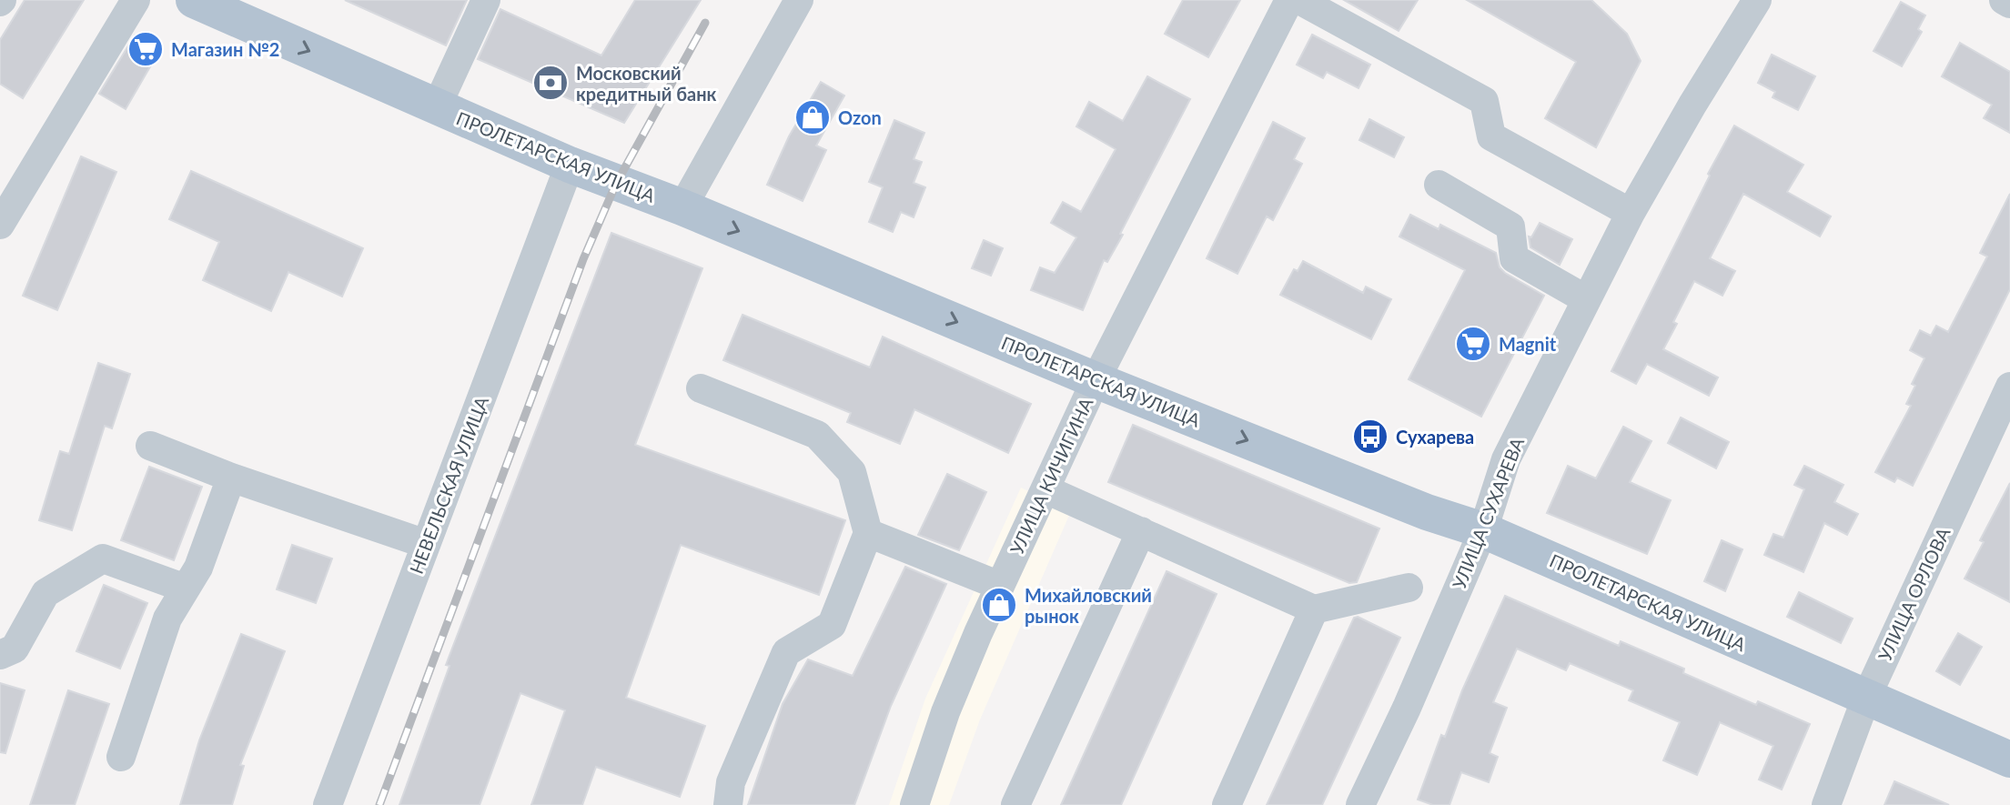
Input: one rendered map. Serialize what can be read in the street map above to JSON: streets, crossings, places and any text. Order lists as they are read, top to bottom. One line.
{"streets":{"main road":["ПРОЛЕТАРСКАЯ УЛИЦА"],"street":["УЛИЦА КИЧИГИНА","НЕВЕЛЬСКАЯ УЛИЦА","УЛИЦА СУХАРЕВА","УЛИЦА ОРЛОВА"]},"crossings":[["ПРОЛЕТАРСКАЯ УЛИЦА","УЛИЦА КИЧИГИНА"],["ПРОЛЕТАРСКАЯ УЛИЦА","НЕВЕЛЬСКАЯ УЛИЦА"],["ПРОЛЕТАРСКАЯ УЛИЦА","УЛИЦА СУХАРЕВА"],["ПРОЛЕТАРСКАЯ УЛИЦА","УЛИЦА ОРЛОВА"]],"one_way":["ПРОЛЕТАРСКАЯ УЛИЦА"],"places":{"supermarket":["Магазин №2","Magnit"],"bank":["Московский кредитный банк"],"shop":["Ozon","Михайловский рынок"],"bus stop":["Сухарева"]}}
